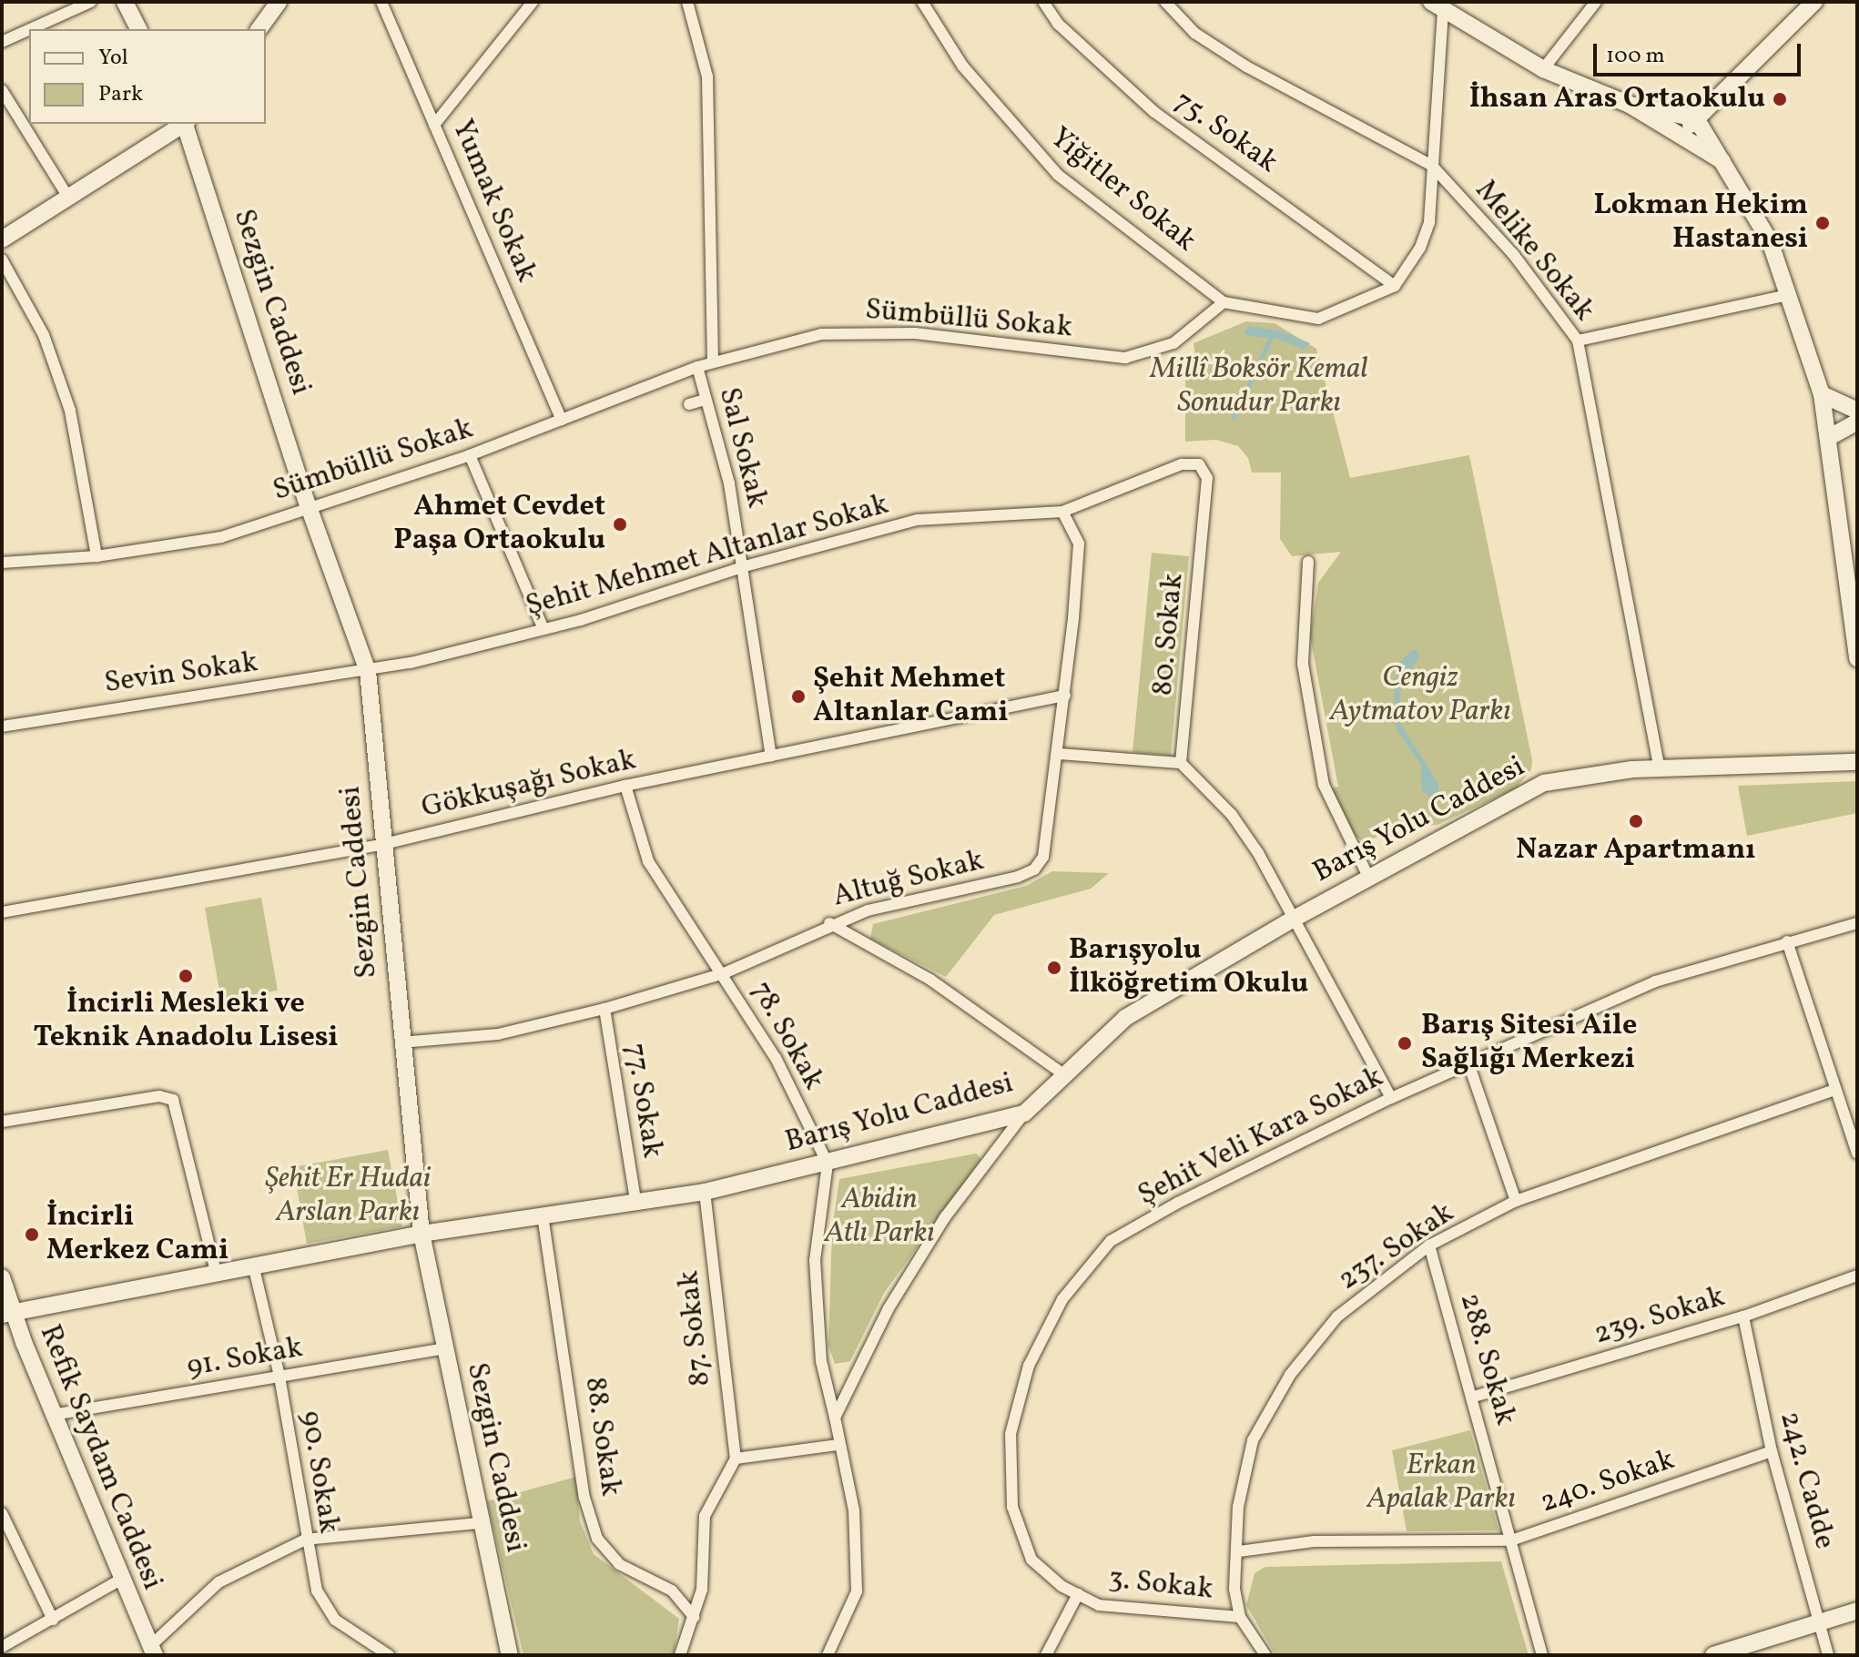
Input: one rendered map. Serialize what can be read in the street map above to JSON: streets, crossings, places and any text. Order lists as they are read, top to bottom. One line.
{"streets":{"street":["75. Sokak","Yiğitler Sokak","Yumak Sokak","Melike Sokak","Sezgin Caddesi","Sümbüllü Sokak","Sal Sokak","Şehit Mehmet Altanlar Sokak","80. Sokak","Sevin Sokak","Gökkuşağı Sokak","Barış Yolu Caddesi","Altuğ Sokak","78. Sokak","77. Sokak","Şehit Veli Kara Sokak","237. Sokak","239. Sokak","87. Sokak","91. Sokak","288. Sokak","88. Sokak","Refik Saydam Caddesi","90. Sokak","242. Cadde","240. Sokak","3. Sokak"]},"crossings":[["Yiğitler Sokak","Sümbüllü Sokak"],["Yumak Sokak","Sümbüllü Sokak"],["Melike Sokak","Barış Yolu Caddesi"],["Sezgin Caddesi","Sümbüllü Sokak"],["Sezgin Caddesi","Şehit Mehmet Altanlar Sokak"],["Sezgin Caddesi","Sevin Sokak"],["Sezgin Caddesi","Gökkuşağı Sokak"],["Sezgin Caddesi","Barış Yolu Caddesi"],["Sezgin Caddesi","Altuğ Sokak"],["Sezgin Caddesi","91. Sokak"],["Sümbüllü Sokak","Sal Sokak"],["Sal Sokak","Şehit Mehmet Altanlar Sokak"],["Sal Sokak","Gökkuşağı Sokak"],["Şehit Mehmet Altanlar Sokak","80. Sokak"],["Şehit Mehmet Altanlar Sokak","Sevin Sokak"],["Şehit Mehmet Altanlar Sokak","Altuğ Sokak"],["80. Sokak","Altuğ Sokak"],["Gökkuşağı Sokak","Altuğ Sokak"],["Gökkuşağı Sokak","78. Sokak"],["Barış Yolu Caddesi","78. Sokak"],["Barış Yolu Caddesi","77. Sokak"],["Barış Yolu Caddesi","87. Sokak"],["Barış Yolu Caddesi","88. Sokak"],["Barış Yolu Caddesi","Refik Saydam Caddesi"],["Barış Yolu Caddesi","90. Sokak"],["Altuğ Sokak","78. Sokak"],["Altuğ Sokak","77. Sokak"],["Şehit Veli Kara Sokak","3. Sokak"],["237. Sokak","288. Sokak"],["237. Sokak","240. Sokak"],["237. Sokak","3. Sokak"],["239. Sokak","288. Sokak"],["239. Sokak","242. Cadde"],["91. Sokak","Refik Saydam Caddesi"],["91. Sokak","90. Sokak"],["288. Sokak","240. Sokak"],["242. Cadde","240. Sokak"]],"parks":["Millî Boksör Kemal Sonudur Parkı","Cengiz Aytmatov Parkı","Şehit Er Hudai Arslan Parkı","Abidin Atlı Parkı","Erkan Apalak Parkı"],"places":["İhsan Aras Ortaokulu","Lokman Hekim Hastanesi","Ahmet Cevdet Paşa Ortaokulu","Şehit Mehmet Altanlar Cami","Nazar Apartmanı","Barışyolu İlköğretim Okulu","İncirli Mesleki ve Teknik Anadolu Lisesi","Barış Sitesi Aile Sağlığı Merkezi","İncirli Merkez Cami"],"legend":["Yol","Park"],"scale_bar":"100 m"}
